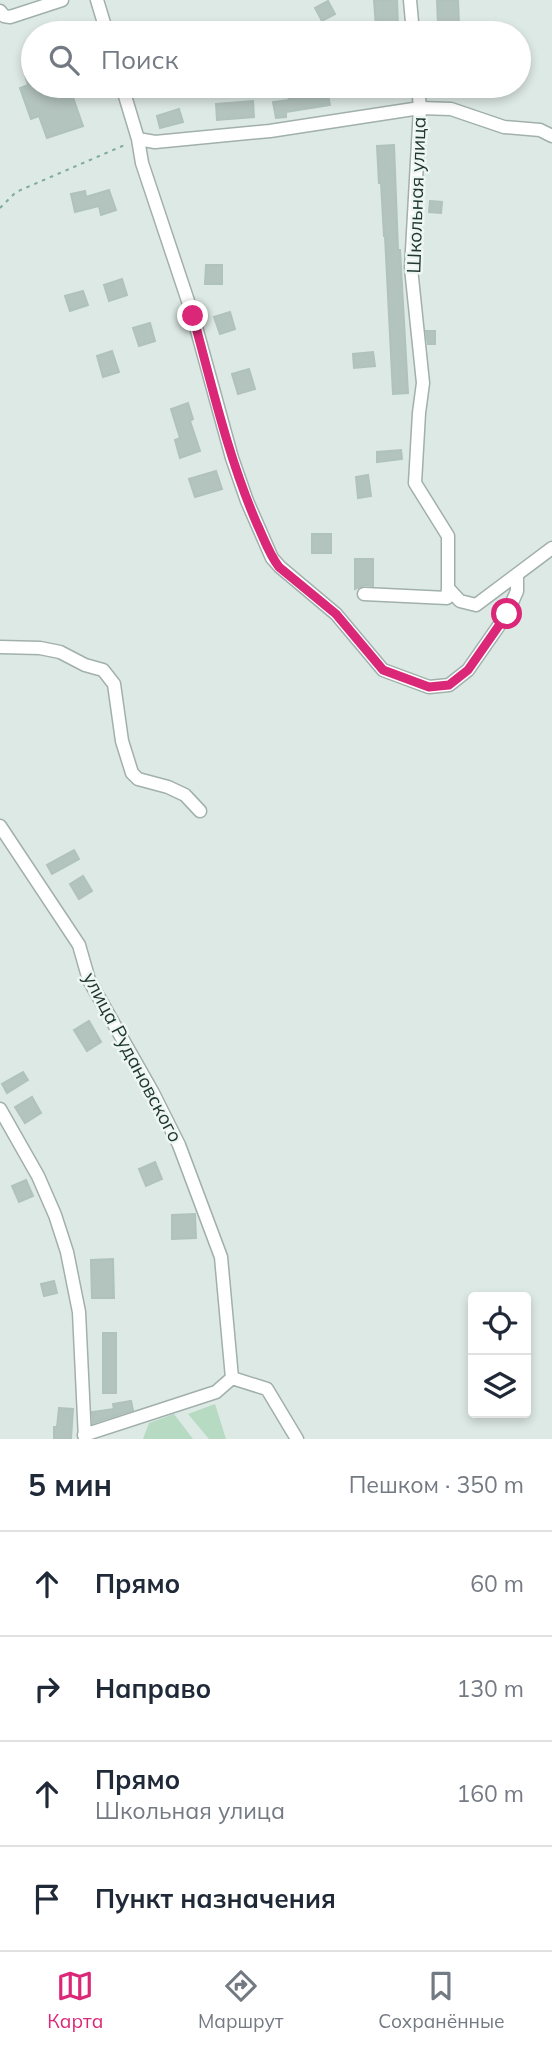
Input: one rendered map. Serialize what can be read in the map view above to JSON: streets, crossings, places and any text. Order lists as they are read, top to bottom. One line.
{"streets":{"street":["Школьная улица","улица Рудановского"]},"page":{"search":"Поиск","heading":["5 мин","Пешком · 350 m"],"list":[["Прямо","60 m"],["Направо","130 m"],["Прямо","Школьная улица","160 m"],"Пункт назначения"],"nav":["Карта","Маршрут","Сохранённые"]}}
